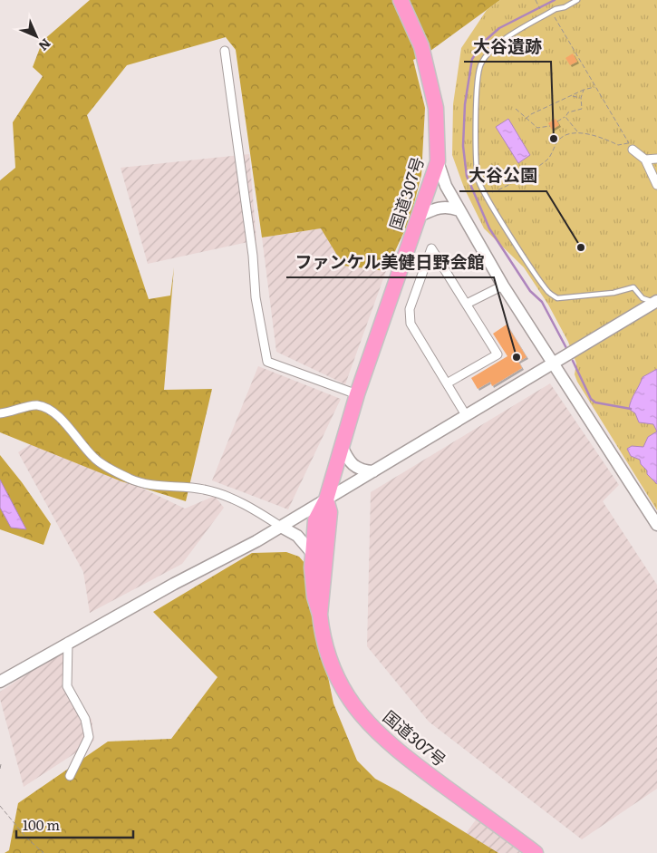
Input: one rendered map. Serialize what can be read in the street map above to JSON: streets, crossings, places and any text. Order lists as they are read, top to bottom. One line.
{"streets":{"highway":["国道307号"]},"places":["大谷遺跡","大谷公園","ファンケル美健日野会館"],"scale_bar":"100 m","north":"bottom right"}
